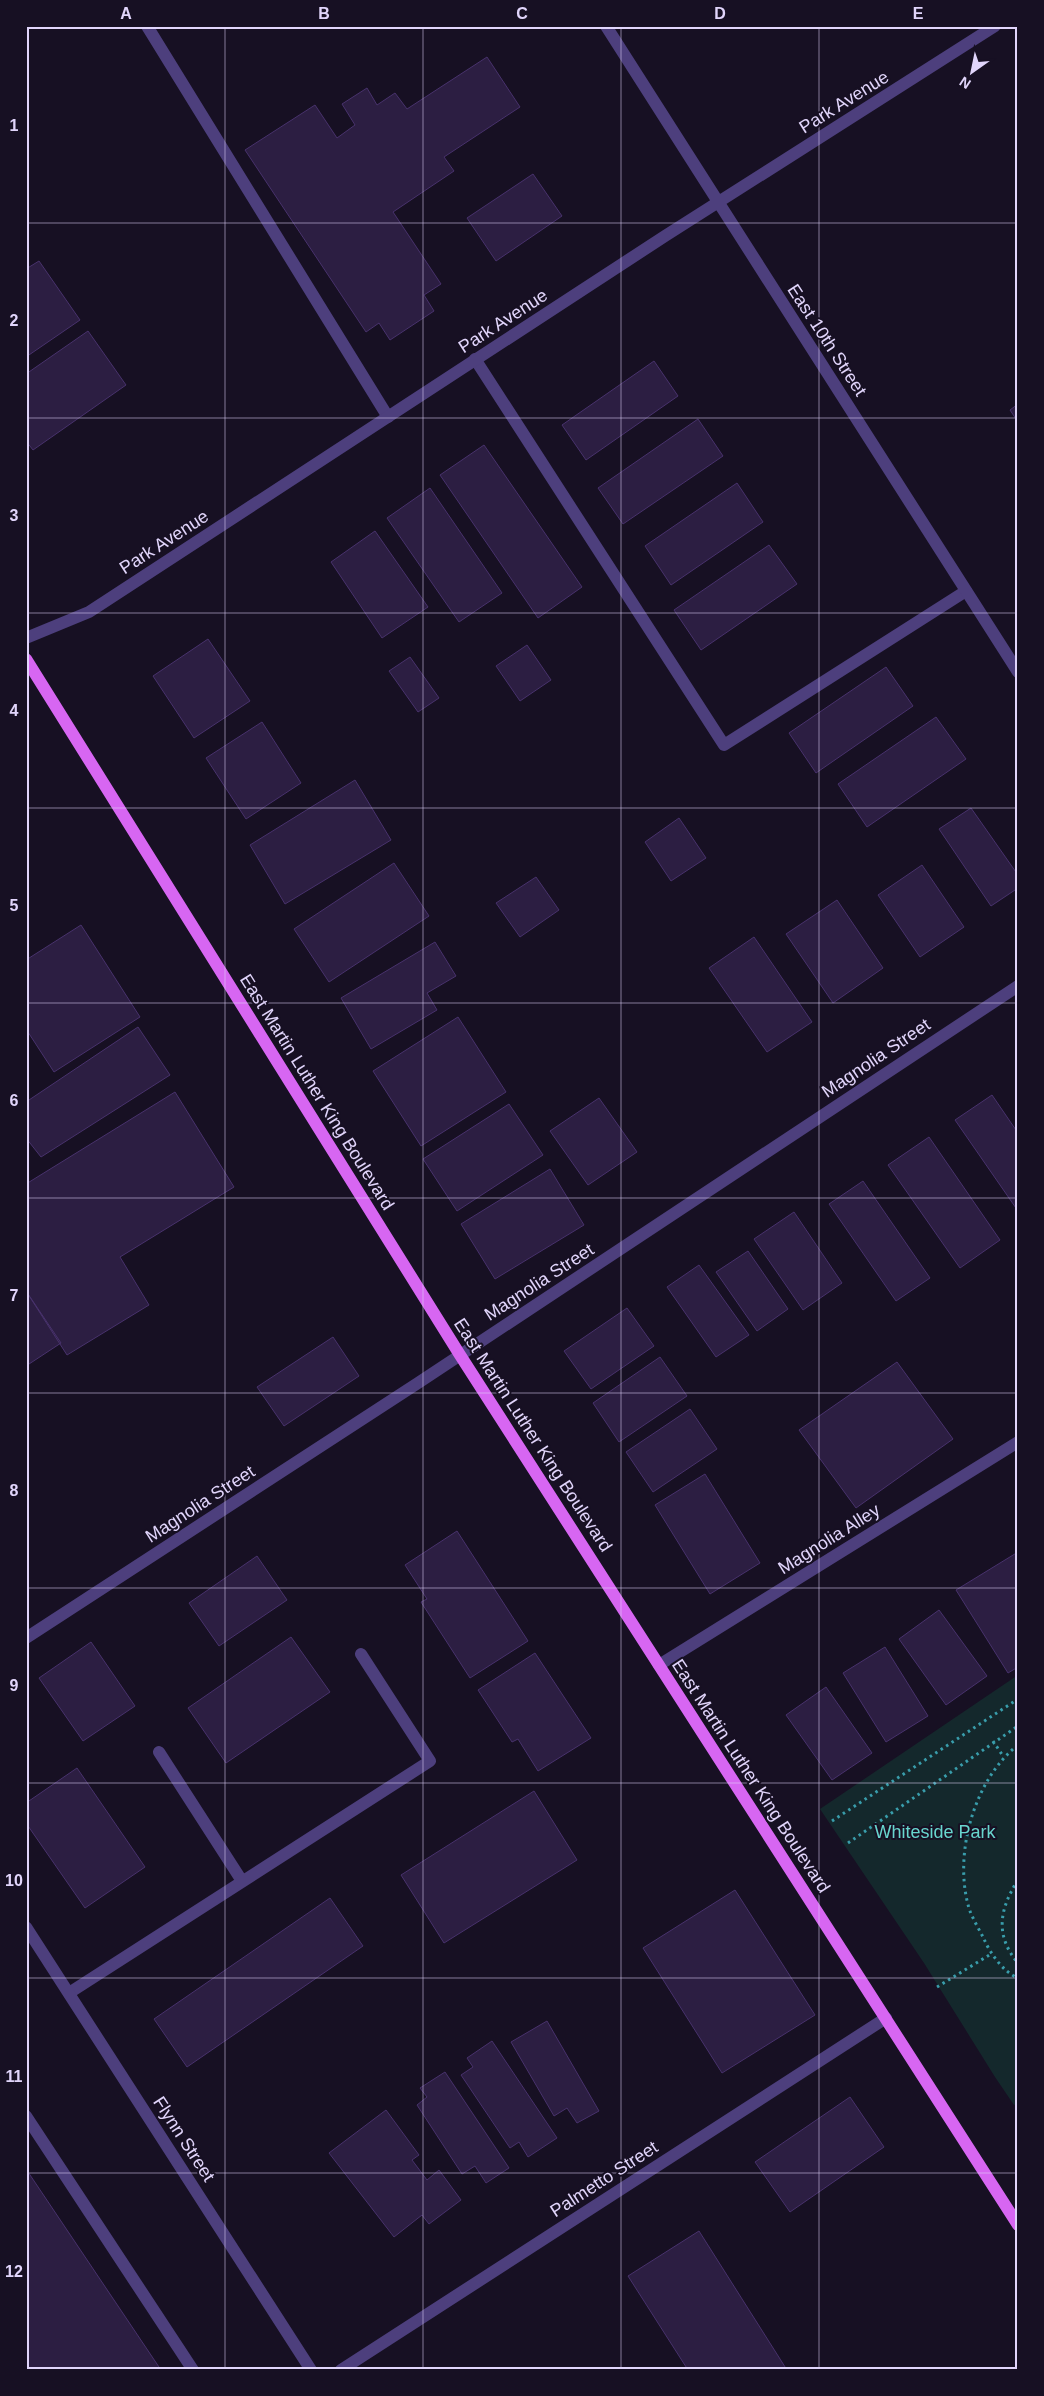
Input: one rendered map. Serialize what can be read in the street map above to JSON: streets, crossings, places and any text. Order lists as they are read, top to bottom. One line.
{"streets":{"main road":["East Martin Luther King Boulevard"],"street":["Park Avenue","East 10th Street","Magnolia Street","Magnolia Alley","Flynn Street","Palmetto Street"]},"crossings":[["Park Avenue","East 10th Street"],["Magnolia Street","East Martin Luther King Boulevard"],["East Martin Luther King Boulevard","Magnolia Alley"],["East Martin Luther King Boulevard","Palmetto Street"]],"parks":["Whiteside Park"],"north":"bottom left","grid":{"columns":["A","B","C","D","E"],"rows":["1","2","3","4","5","6","7","8","9","10","11","12"]}}
